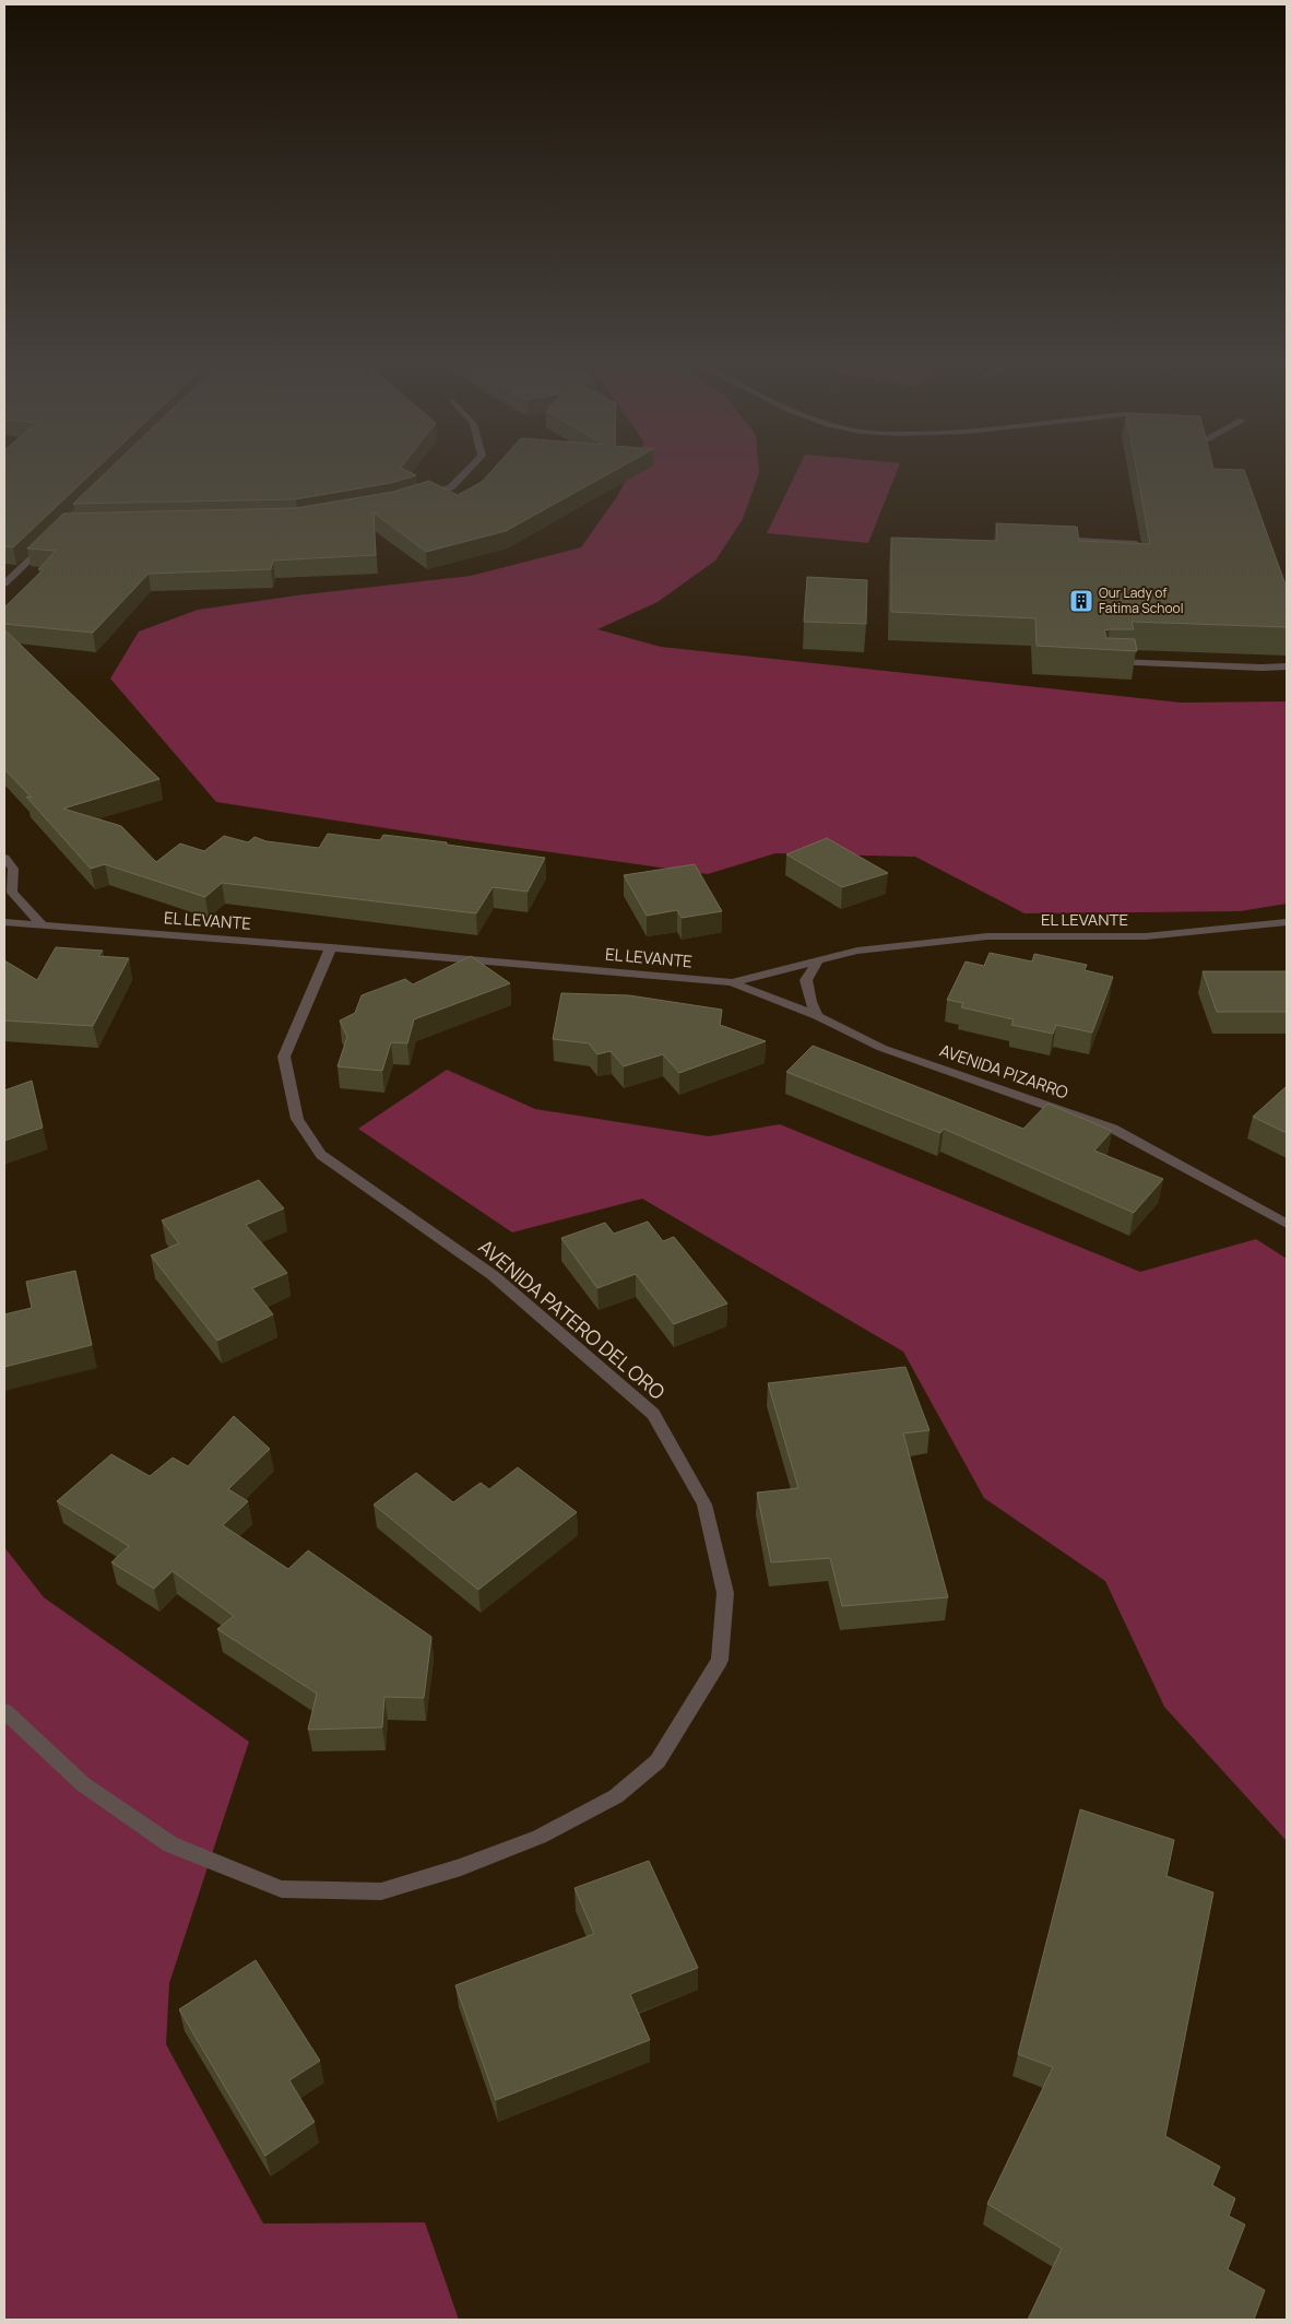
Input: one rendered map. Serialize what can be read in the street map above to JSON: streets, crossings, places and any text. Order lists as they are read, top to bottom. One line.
{"streets":{"street":["EL LEVANTE","AVENIDA PIZARRO","AVENIDA PATERO DEL ORO"]},"crossings":[["EL LEVANTE","AVENIDA PIZARRO"],["EL LEVANTE","AVENIDA PATERO DEL ORO"]],"places":{"building":["Our Lady of Fatima School"]}}
